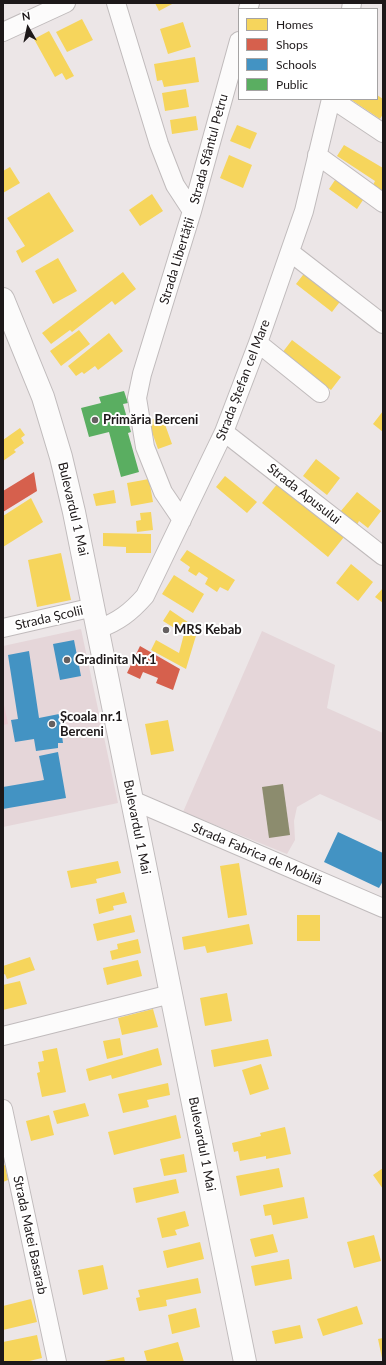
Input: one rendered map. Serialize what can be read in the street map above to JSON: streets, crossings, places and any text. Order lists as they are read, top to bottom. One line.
{"streets":{"main road":["Bulevardul 1 Mai"],"street":["Strada Sfântul Petru","Strada Libertății","Strada Ștefan cel Mare","Strada Apusului","Strada Școlii","Strada Fabrica de Mobilă","Strada Matei Basarab"]},"crossings":[["Strada Sfântul Petru","Strada Libertății"],["Strada Libertății","Strada Ștefan cel Mare"],["Strada Ștefan cel Mare","Strada Apusului"],["Strada Ștefan cel Mare","Bulevardul 1 Mai"],["Bulevardul 1 Mai","Strada Școlii"],["Bulevardul 1 Mai","Strada Fabrica de Mobilă"]],"places":["Primăria Berceni","MRS Kebab","Gradinita Nr.1","Școala nr.1 Berceni"],"legend":["Homes","Shops","Schools","Public"],"north":"top"}
